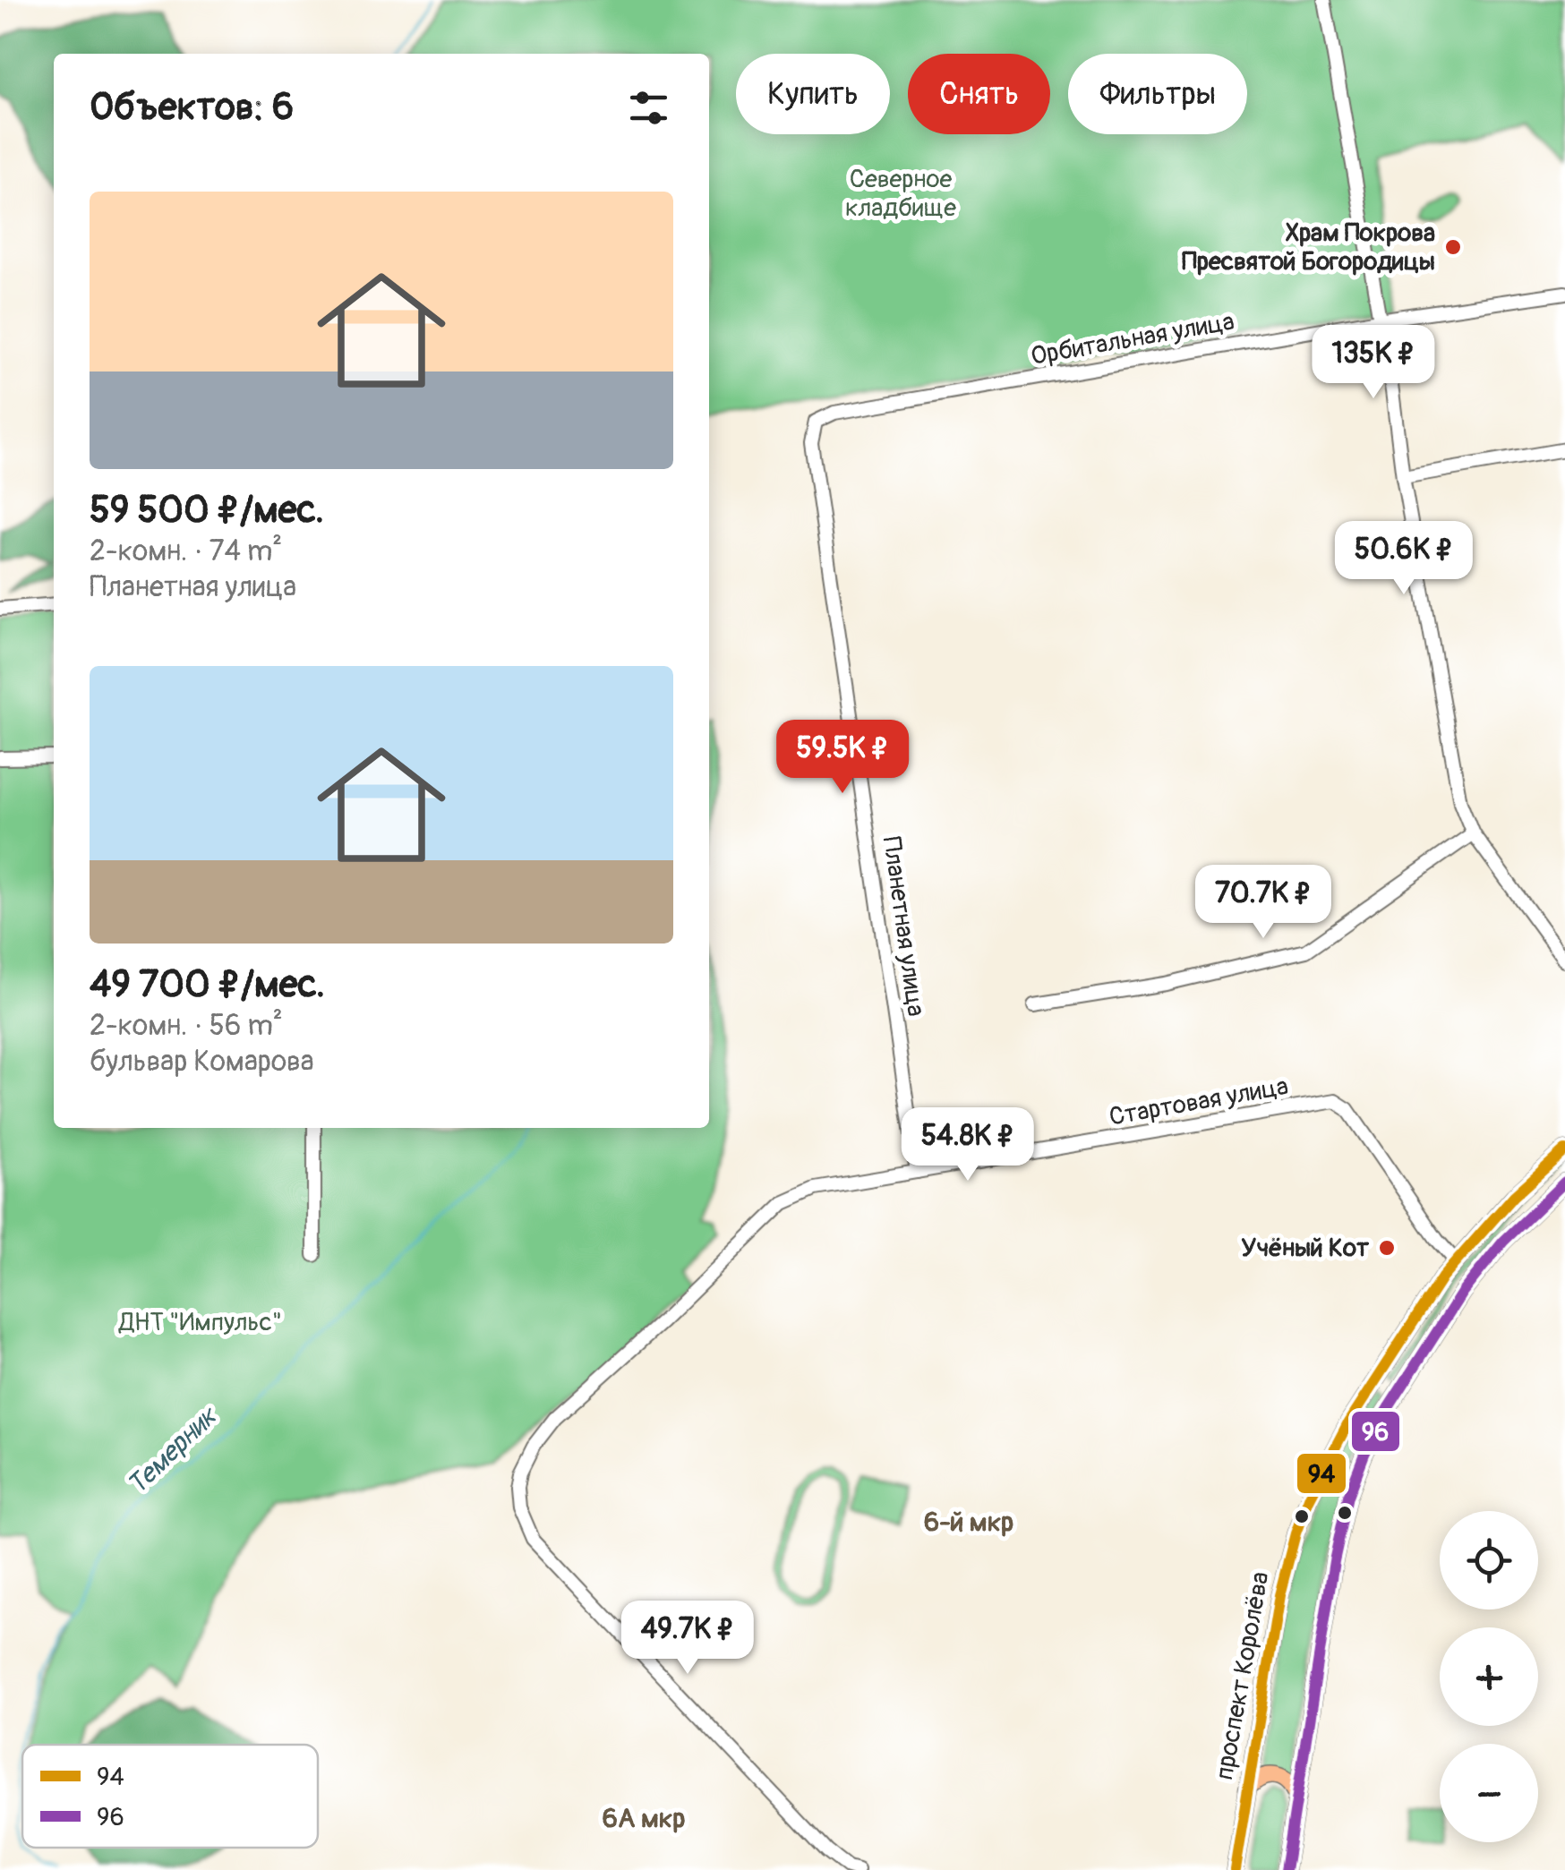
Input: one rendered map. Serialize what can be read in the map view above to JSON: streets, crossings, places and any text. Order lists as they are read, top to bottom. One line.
{"streets":{"main road":["проспект Королёва"],"street":["Орбитальная улица","Планетная улица","Стартовая улица"]},"crossings":[["Орбитальная улица","Планетная улица"],["Планетная улица","Стартовая улица"],["Стартовая улица","проспект Королёва"]],"districts":["6-й мкр","6А мкр"],"water":["Темерник"],"parks":["Северное кладбище","ДНТ \"Импульс\""],"places":["Храм Покрова Пресвятой Богородицы","Учёный Кот"],"lines":["transit line 94","transit line 96"],"legend":["94","96"],"page":{"chip":["Купить","Снять","Фильтры"],"heading":"Объектов: 6","list":[{"name":"59 500 ₽/мес.","note":"2-комн. · 74 m² · Планетная улица"},{"name":"49 700 ₽/мес.","note":"2-комн. · 56 m² · бульвар Комарова"}],"price":["135K ₽","50.6K ₽","59.5K ₽","70.7K ₽","54.8K ₽","49.7K ₽"],"map_buttons":["+","−"]}}
